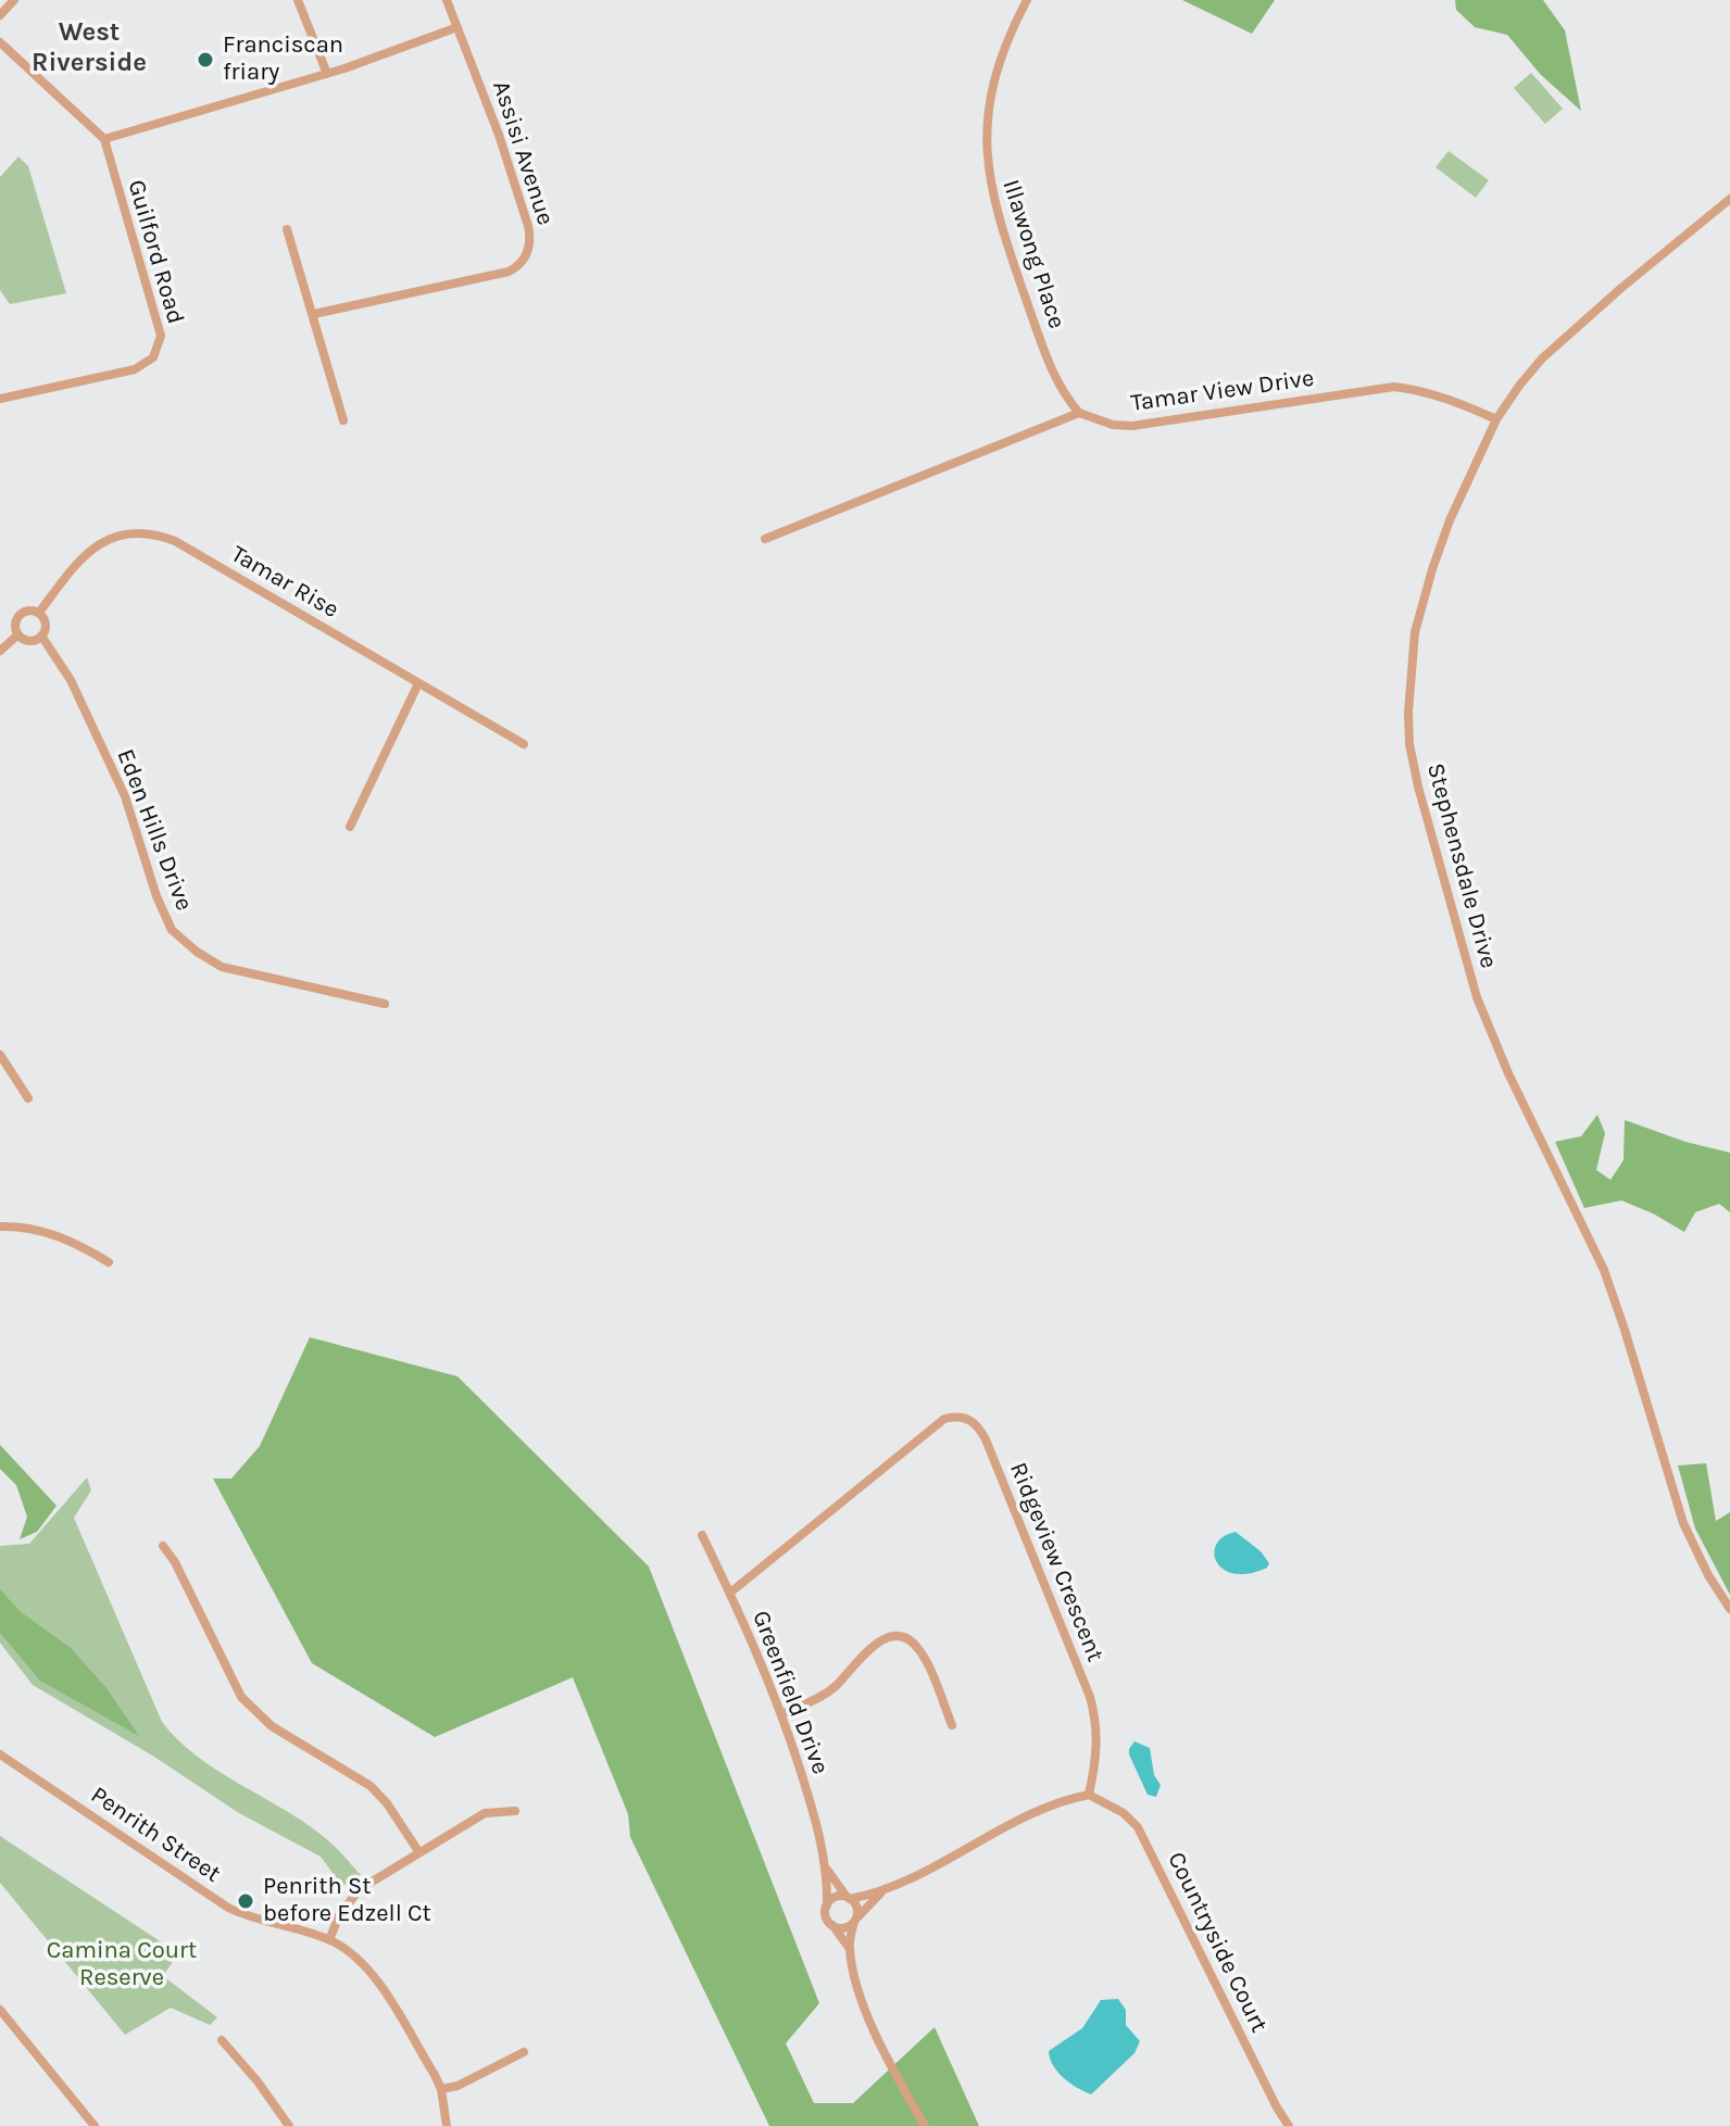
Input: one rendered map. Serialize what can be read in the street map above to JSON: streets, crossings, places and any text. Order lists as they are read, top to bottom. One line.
{"streets":{"street":["Assisi Avenue","Guilford Road","Illawong Place","Tamar View Drive","Tamar Rise","Eden Hills Drive","Stephensdale Drive","Ridgeview Crescent","Greenfield Drive","Penrith Street","Countryside Court"]},"crossings":[["Illawong Place","Tamar View Drive"],["Tamar View Drive","Stephensdale Drive"],["Tamar Rise","Eden Hills Drive"],["Ridgeview Crescent","Greenfield Drive"],["Ridgeview Crescent","Countryside Court"]],"districts":["West Riverside"],"parks":["Camina Court Reserve"],"places":["Franciscan friary","Penrith St before Edzell Ct"]}
